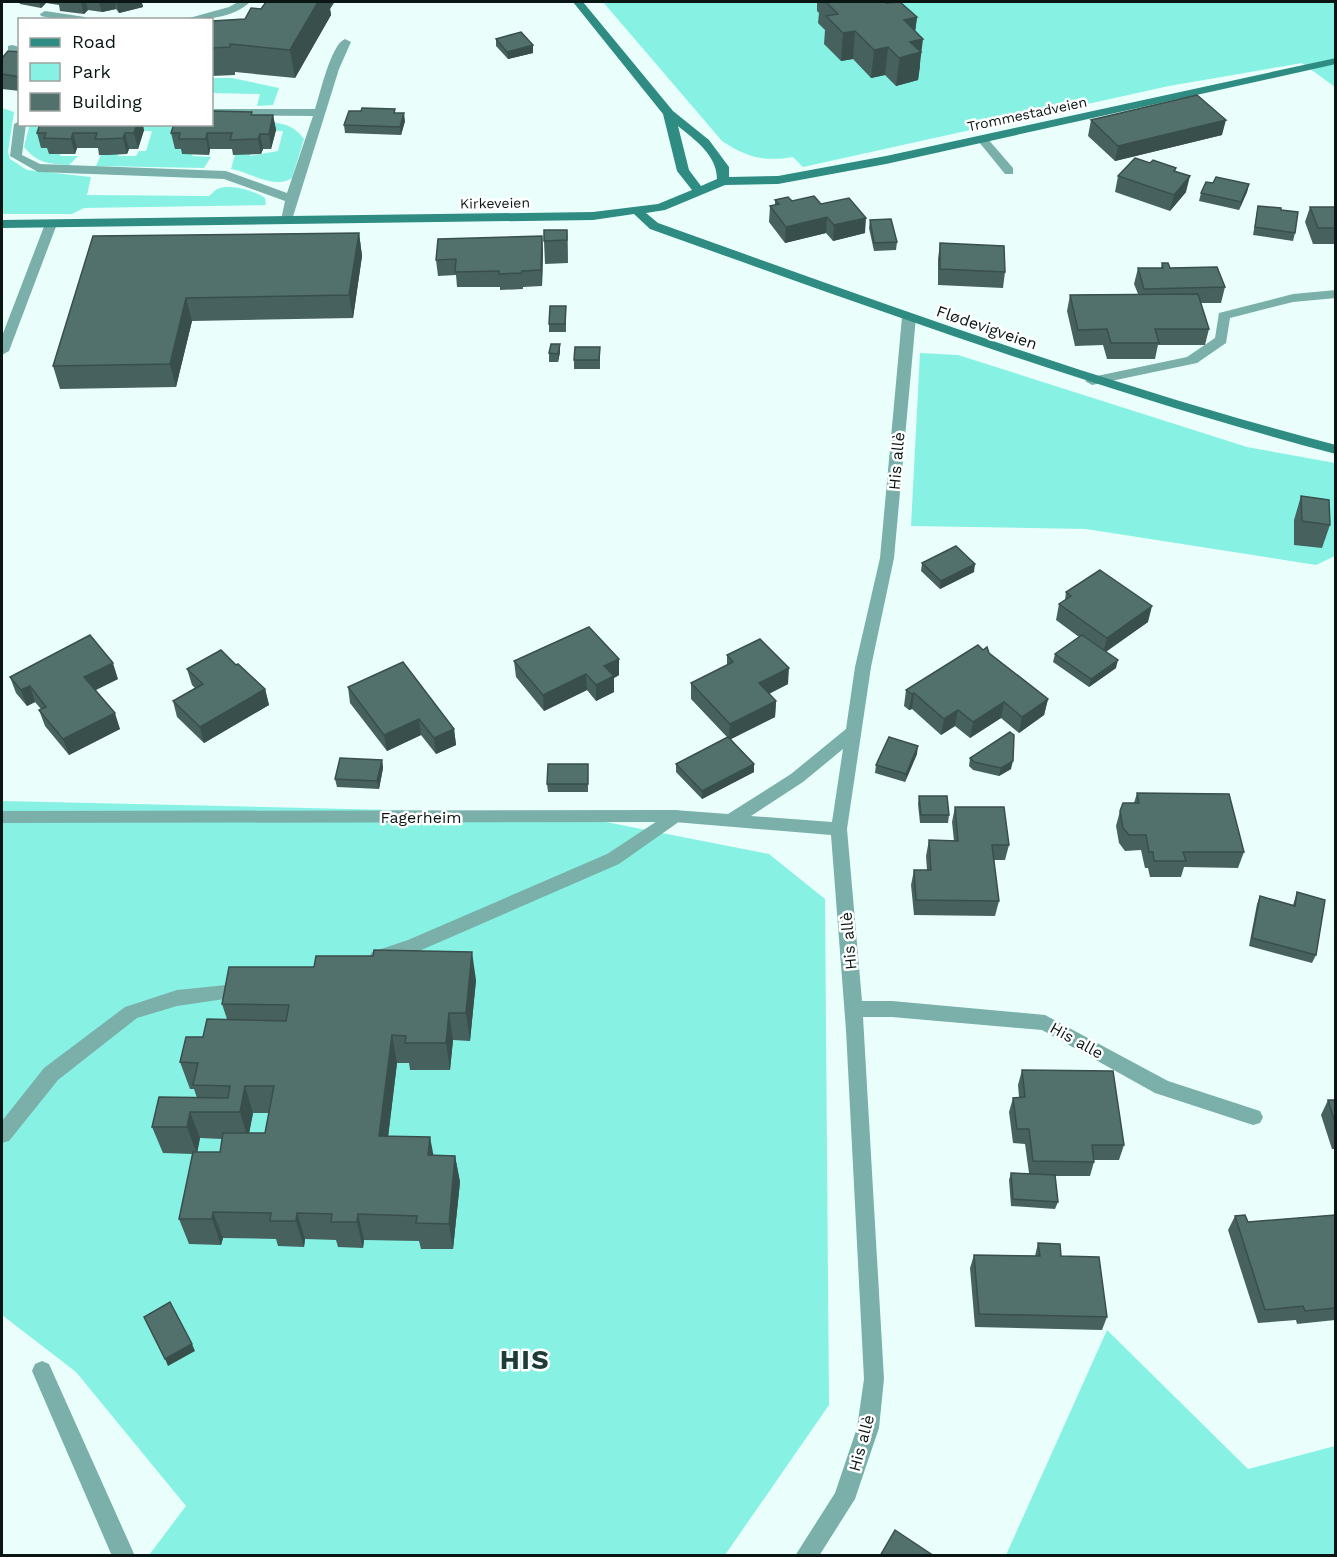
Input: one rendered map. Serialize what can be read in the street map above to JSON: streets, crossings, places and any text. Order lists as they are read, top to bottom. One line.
{"streets":{"main road":["Trommestadveien","Kirkeveien","Flødevigveien"],"street":["His allè","Fagerheim","His alle"]},"crossings":[["Trommestadveien","Kirkeveien"],["Kirkeveien","Flødevigveien"],["Flødevigveien","His allè"],["His allè","Fagerheim"],["His allè","His alle"]],"districts":["HIS"],"legend":["Road","Park","Building"]}
